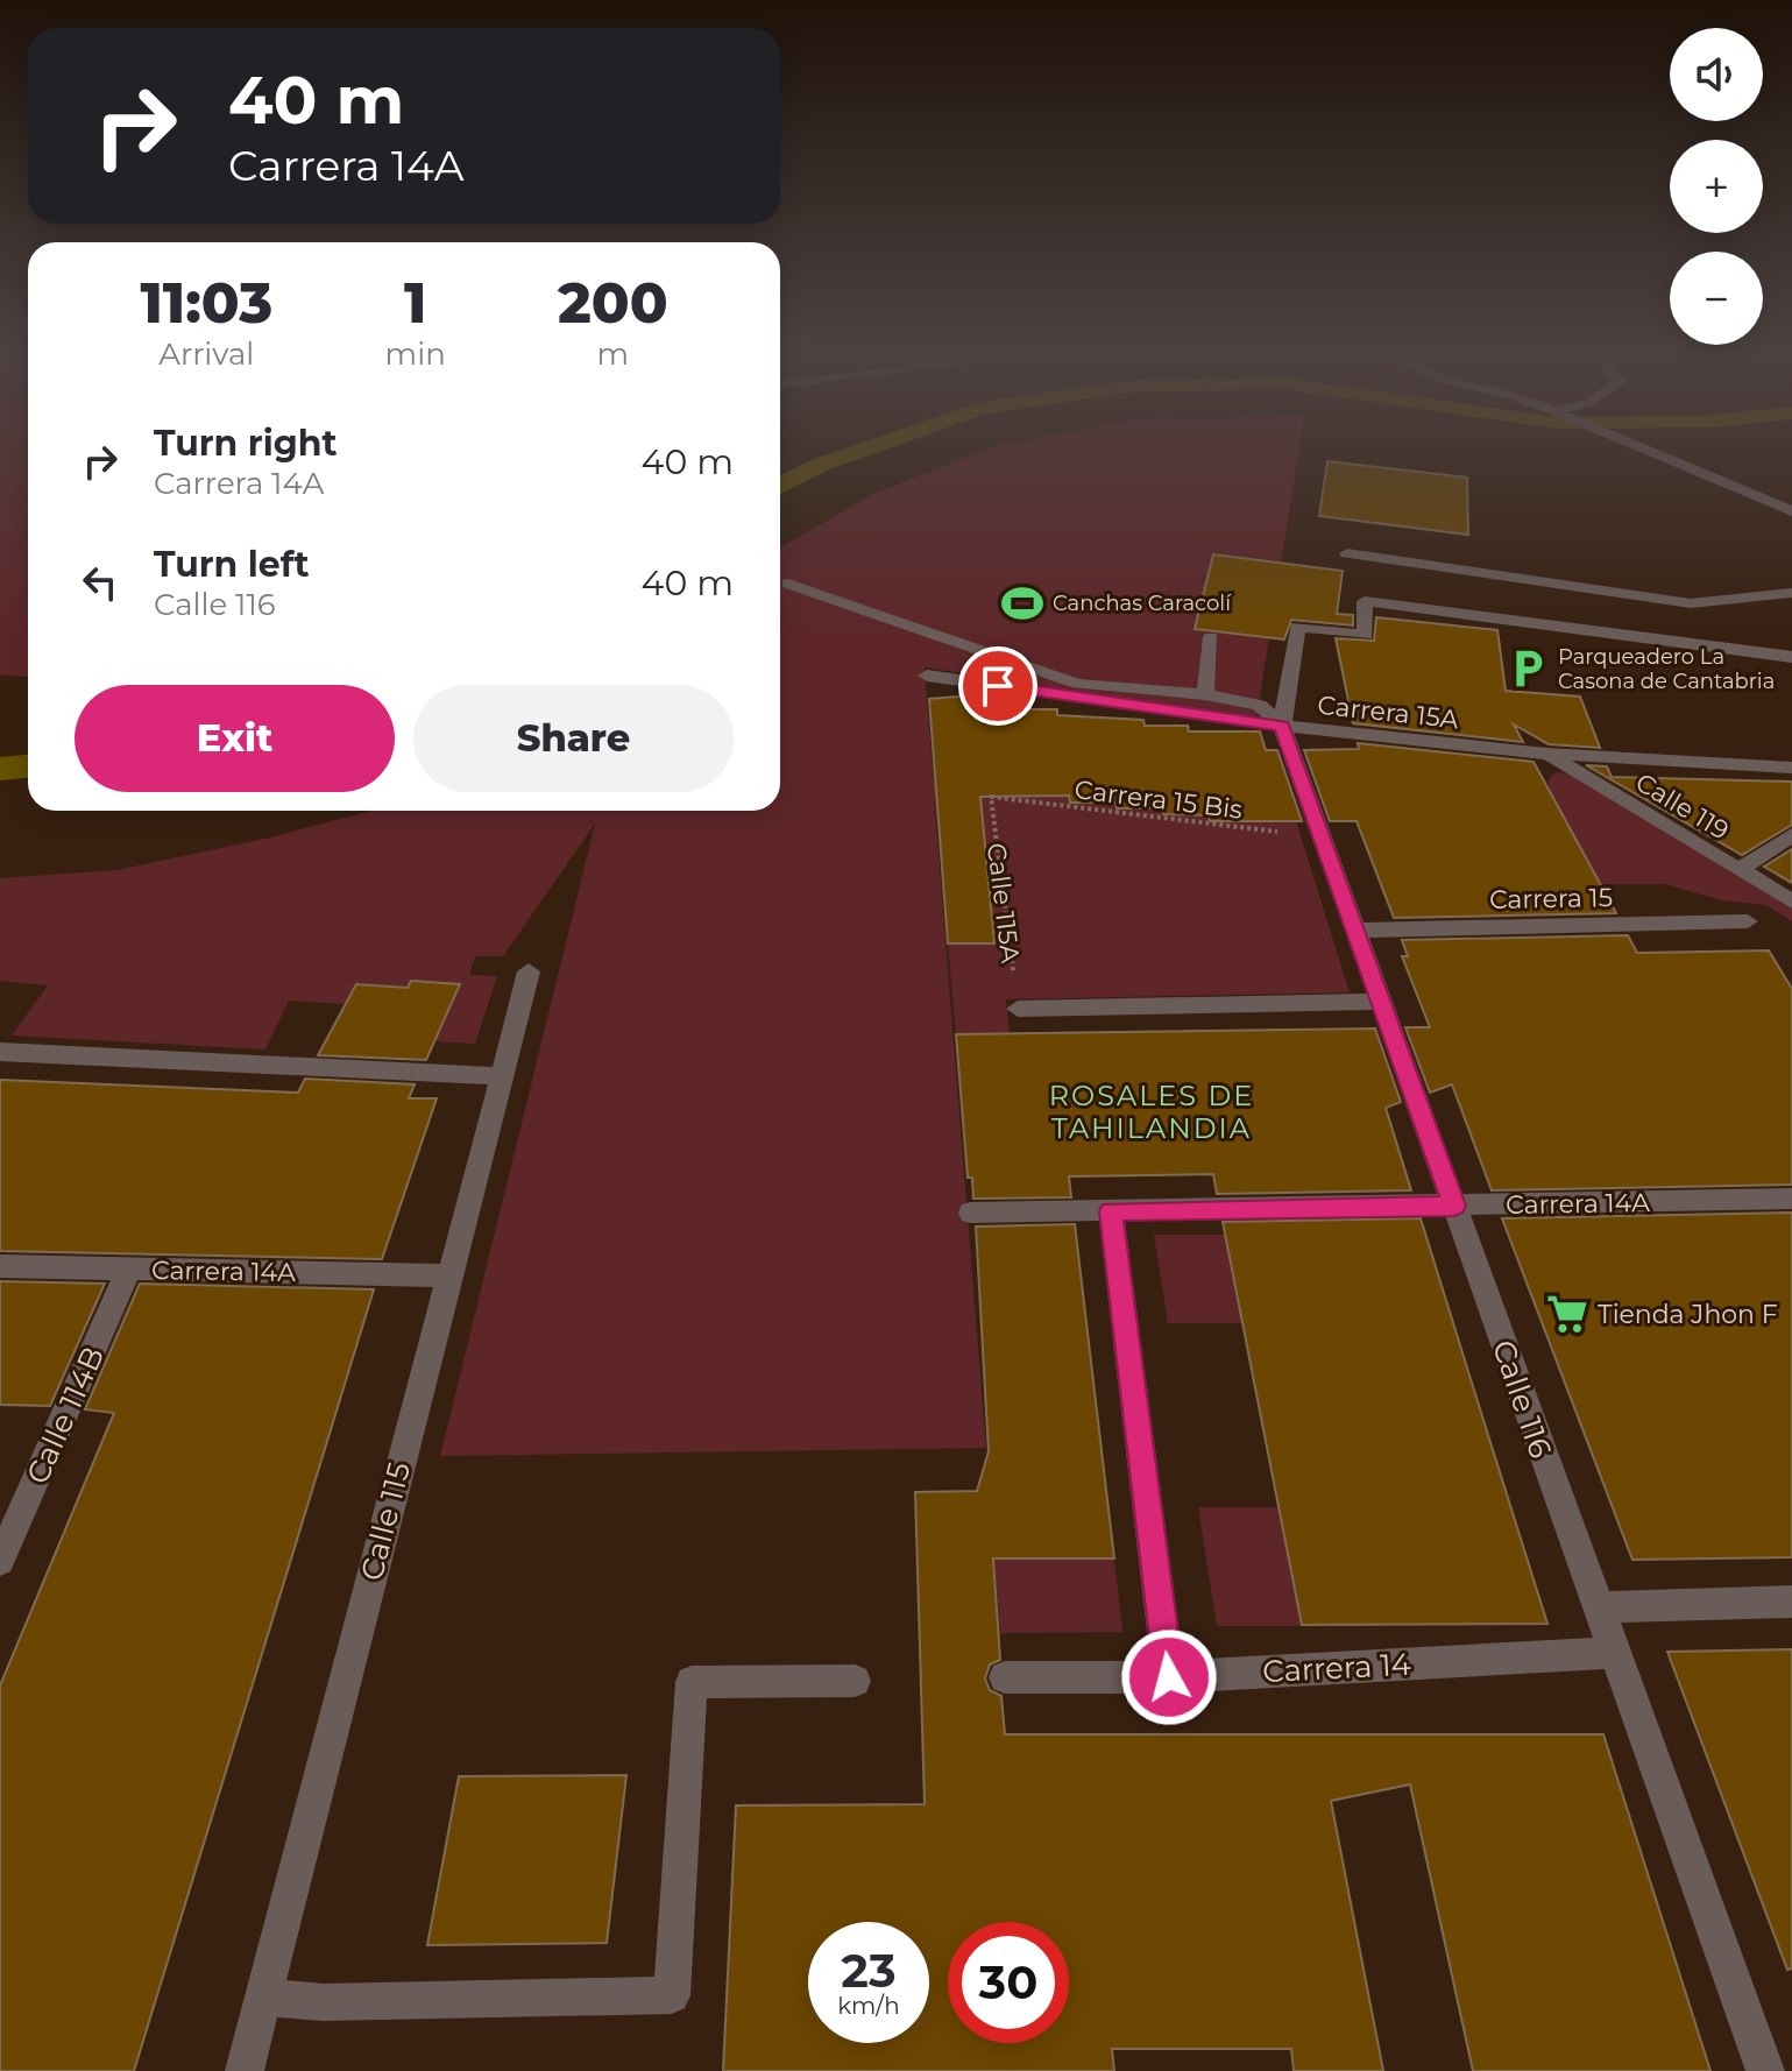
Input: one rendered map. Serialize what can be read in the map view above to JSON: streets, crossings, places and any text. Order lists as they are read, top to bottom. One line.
{"streets":{"street":["Carrera 15A","Calle 119","Carrera 15","Carrera 14A","Calle 116","Calle 114B","Calle 115","Carrera 14"],"path":["Carrera 15 Bis","Calle 115A"]},"crossings":[["Carrera 15A","Calle 119"],["Carrera 15A","Calle 116"],["Carrera 15 Bis","Calle 115A"],["Carrera 15 Bis","Calle 116"],["Carrera 15","Calle 116"],["Carrera 14A","Calle 116"],["Carrera 14A","Calle 114B"],["Carrera 14A","Calle 115"],["Calle 116","Carrera 14"]],"districts":["ROSALES DE TAHILANDIA"],"places":{"sports":["Canchas Caracolí"],"parking":["Parqueadero La Casona de Cantabria"],"supermarket":["Tienda Jhon F"]},"page":{"map_buttons":["+","−"],"turn":["40 m","Carrera 14A"],"eta":["11:03","Arrival","1","min","200","m"],"list":[{"name":"Turn right","note":"Carrera 14A","value":"40 m"},{"name":"Turn left","note":"Calle 116","value":"40 m"}],"buttons":["Exit","Share"],"speed":"23 km/h","limit":"30"}}
